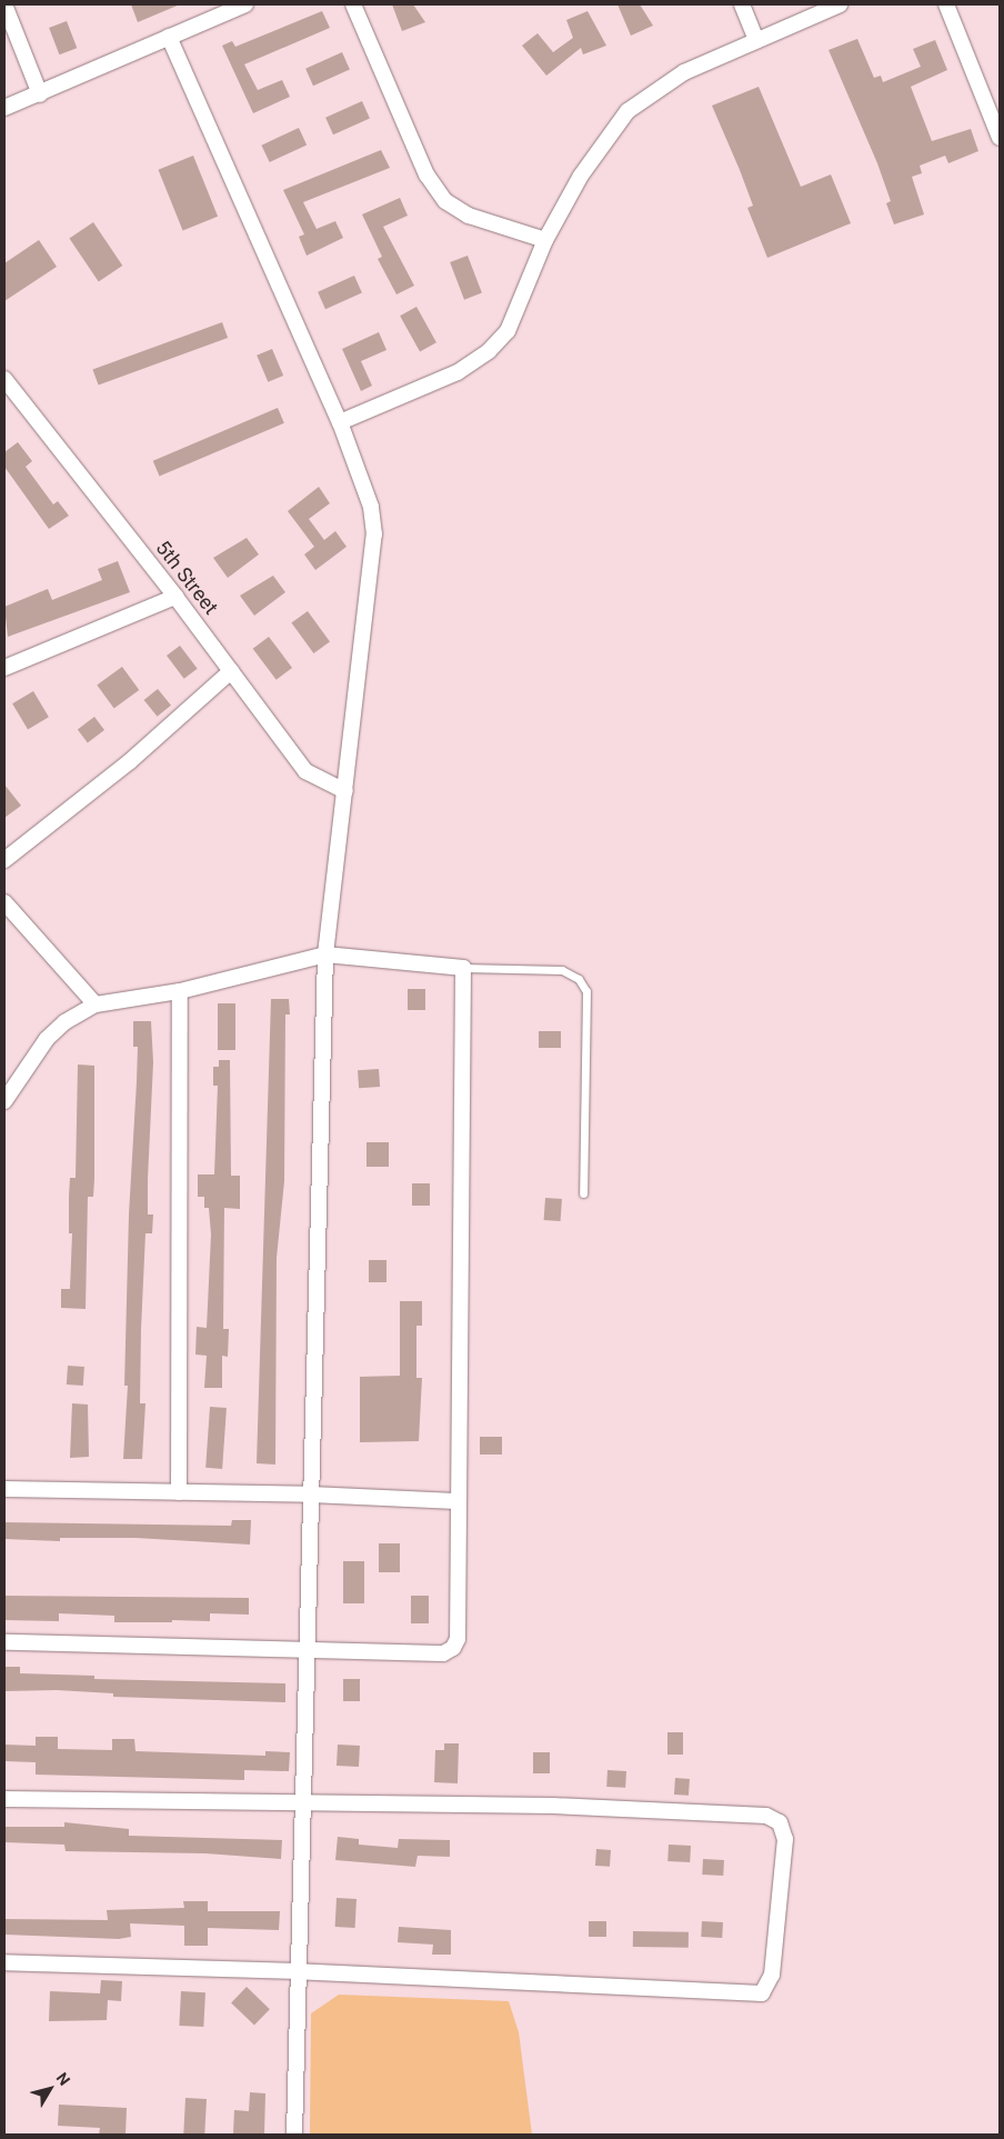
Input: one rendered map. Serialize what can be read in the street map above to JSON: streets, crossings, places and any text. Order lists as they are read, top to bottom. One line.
{"streets":{"street":["5th Street"]},"north":"top right"}
